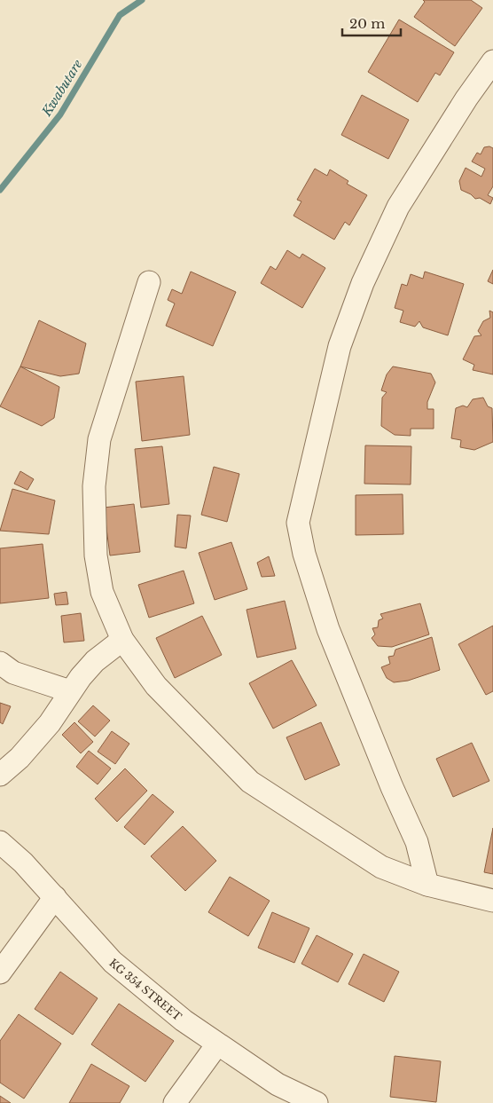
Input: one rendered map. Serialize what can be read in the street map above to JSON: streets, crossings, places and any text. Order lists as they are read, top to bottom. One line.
{"streets":{"street":["KG 354 STREET"]},"water":["Kwabutare"],"scale_bar":"20 m"}
